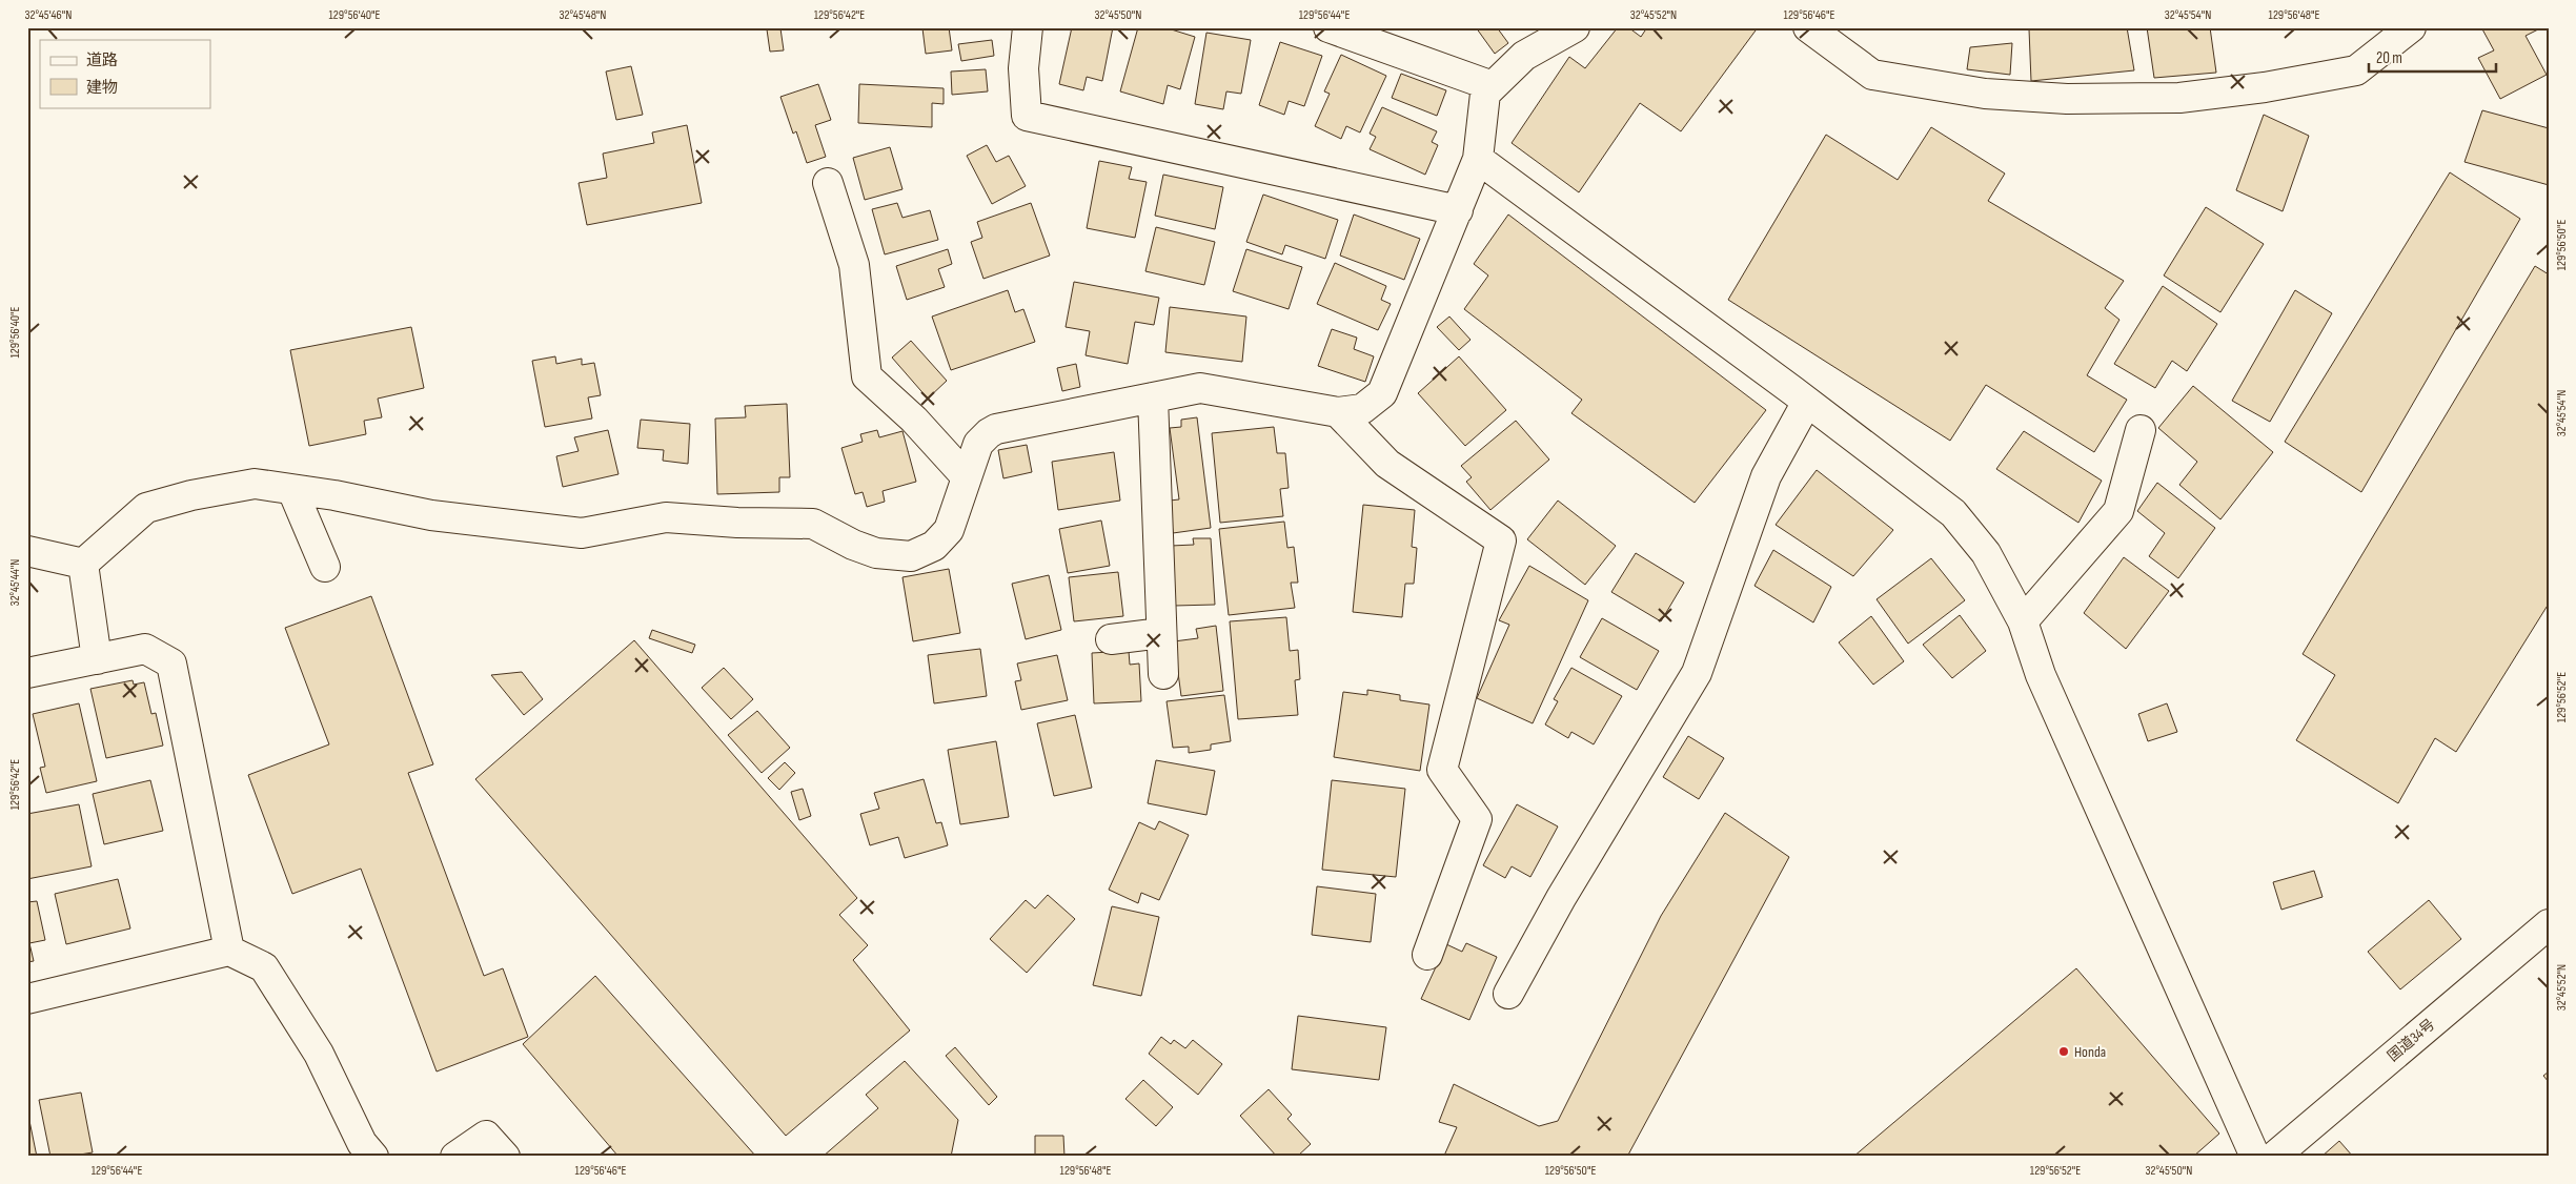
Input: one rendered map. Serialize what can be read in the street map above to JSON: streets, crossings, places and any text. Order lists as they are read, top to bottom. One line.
{"streets":{"main road":["国道34号"]},"places":["Honda"],"legend":["道路","建物"],"scale_bar":"20 m","coordinates":["32°45'46\"N","129°56'40\"E","32°45'48\"N","129°56'42\"E","32°45'50\"N","129°56'44\"E","32°45'52\"N","129°56'46\"E","32°45'54\"N","129°56'48\"E","129°56'50\"E","32°45'44\"N","129°56'52\"E"]}
